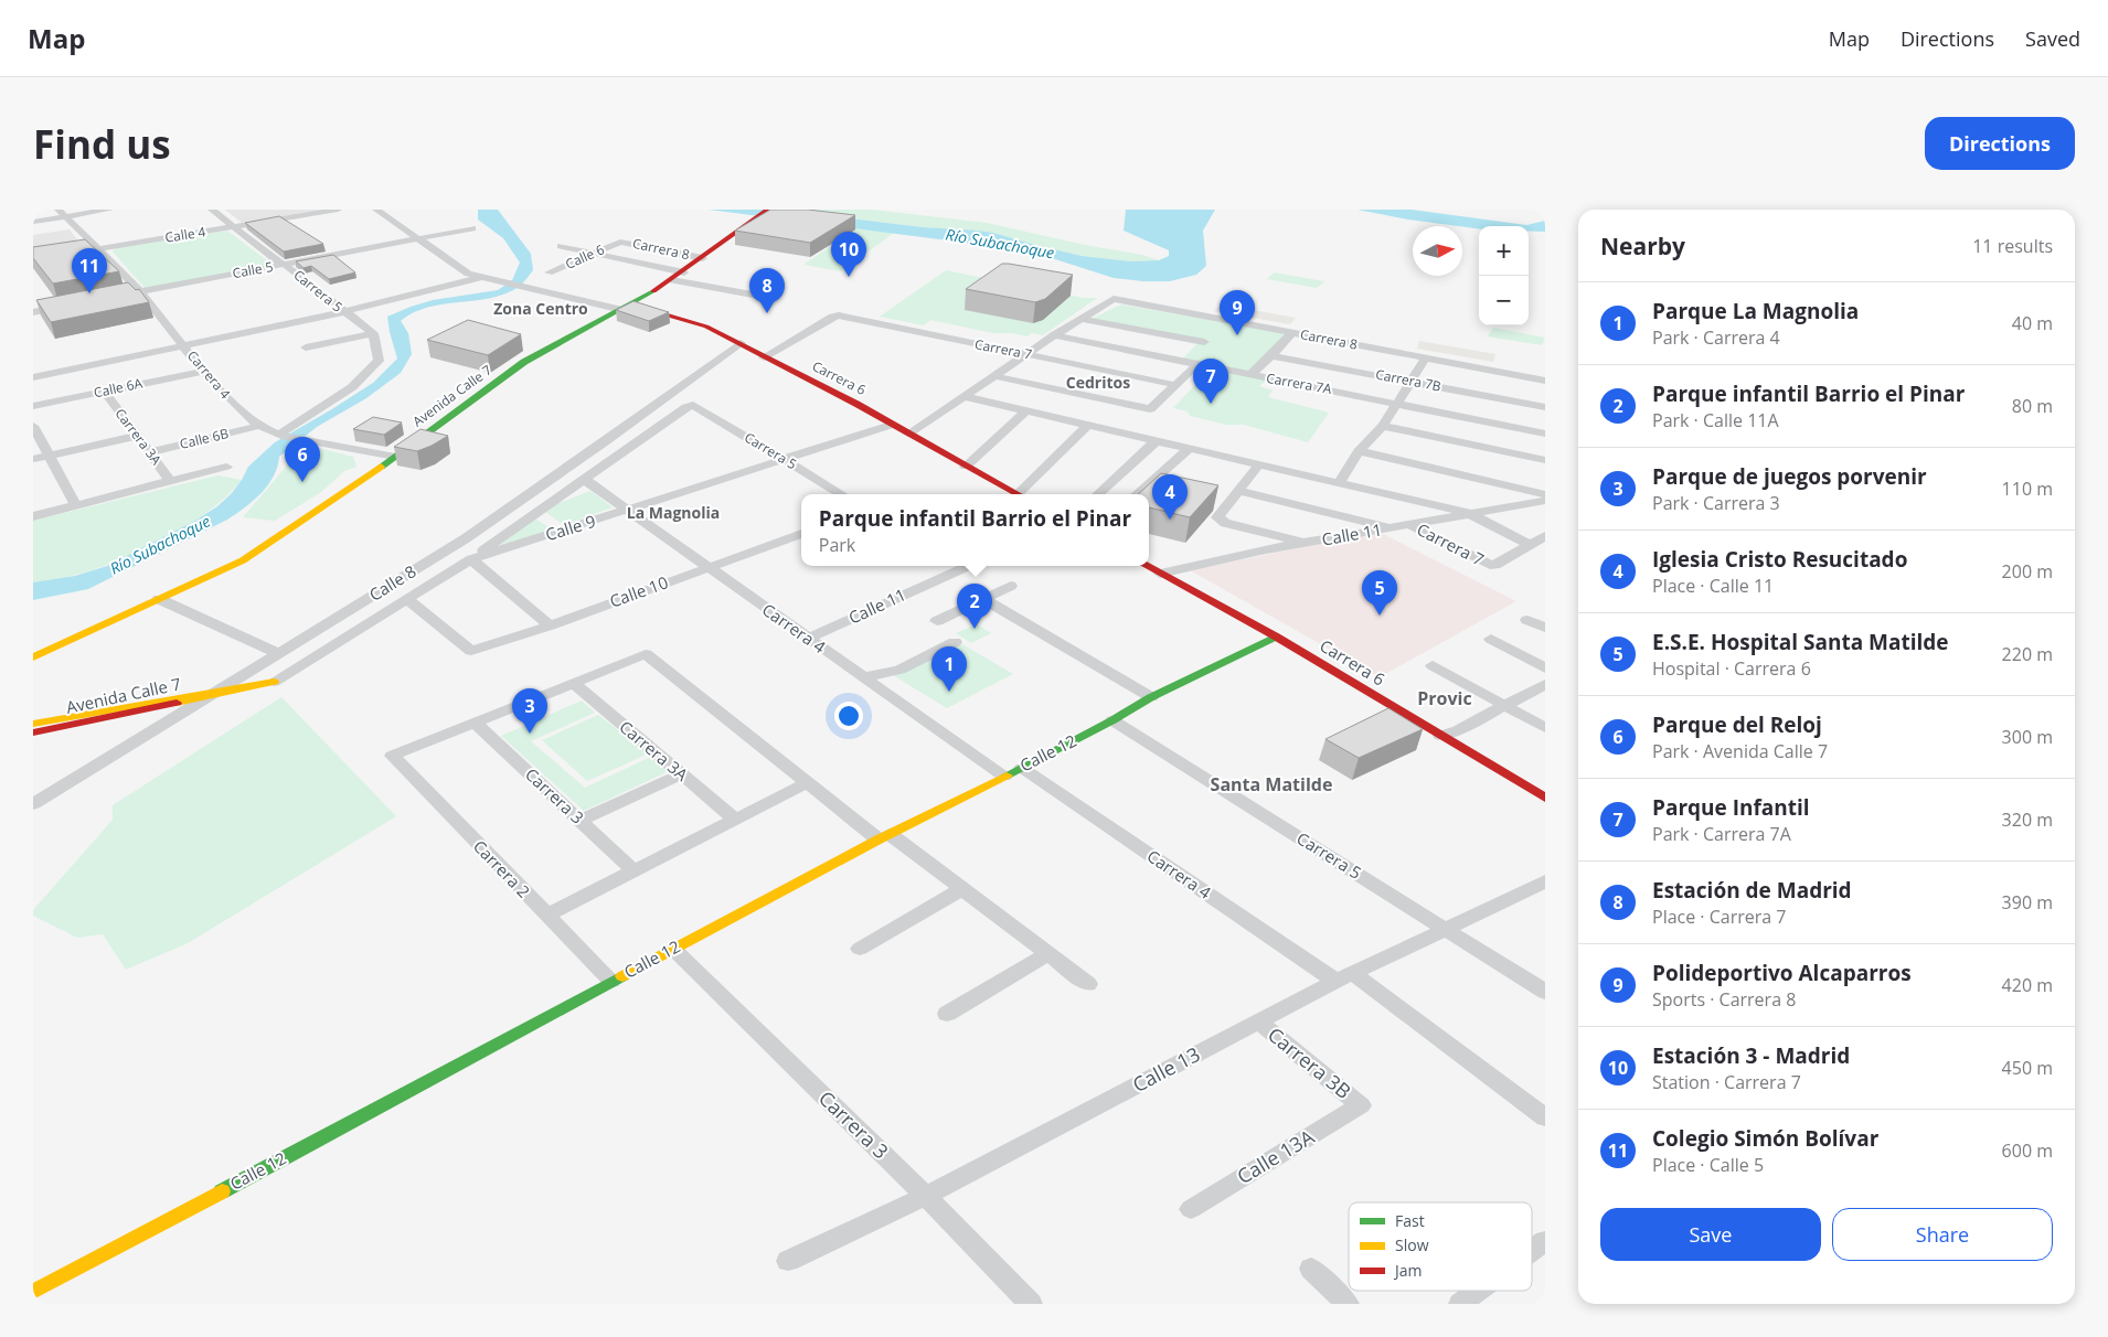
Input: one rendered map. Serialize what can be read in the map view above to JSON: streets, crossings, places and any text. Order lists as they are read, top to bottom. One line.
{"streets":{"street":["Calle 4","Carrera 8","Calle 6","Calle 5","Carrera 5","Carrera 7","Carrera 4","Carrera 6","Carrera 7B","Carrera 7A","Calle 6A","Avenida Calle 7","Carrera 3A","Calle 6B","Calle 9","Calle 11","Calle 8","Calle 10","Calle 12","Carrera 3","Carrera 2","Carrera 3B","Calle 13","Calle 13A"]},"crossings":[["Calle 4","Carrera 5"],["Calle 4","Carrera 4"],["Carrera 8","Calle 6"],["Carrera 8","Avenida Calle 7"],["Calle 5","Carrera 5"],["Calle 5","Carrera 4"],["Calle 5","Carrera 6"],["Carrera 5","Carrera 4"],["Carrera 5","Calle 9"],["Carrera 5","Calle 12"],["Carrera 5","Calle 13"],["Carrera 7","Carrera 6"],["Carrera 7","Calle 11"],["Carrera 4","Calle 6A"],["Carrera 4","Avenida Calle 7"],["Carrera 4","Calle 6B"],["Carrera 4","Calle 9"],["Carrera 4","Calle 11"],["Carrera 4","Calle 10"],["Carrera 4","Calle 12"],["Carrera 4","Calle 13"],["Carrera 6","Avenida Calle 7"],["Carrera 6","Calle 9"],["Carrera 6","Calle 11"],["Carrera 6","Calle 8"],["Carrera 6","Calle 12"],["Calle 6A","Carrera 3A"],["Avenida Calle 7","Calle 9"],["Carrera 3A","Calle 6B"],["Calle 9","Calle 10"],["Calle 12","Carrera 3"],["Calle 12","Carrera 2"],["Carrera 3","Carrera 2"],["Carrera 3","Calle 13"],["Carrera 3B","Calle 13"],["Carrera 3B","Calle 13A"]],"districts":["Zona Centro","Cedritos","La Magnolia","Provic","Santa Matilde"],"water":["Río Subachoque"],"legend":["Fast","Slow","Jam"],"north":"right","page":{"header":"Map","nav":["Map","Directions","Saved"],"buttons":["Directions",["Save","Share"]],"title":"Find us","heading":["Nearby","11 results"],"map_buttons":["+","−"],"pins":["10","11","8","9","7","6","4","5","2","1","3"],"list":[{"mark":"1","name":"Parque La Magnolia","note":"Park · Carrera 4","value":"40 m"},{"mark":"2","name":"Parque infantil Barrio el Pinar","note":"Park · Calle 11A","value":"80 m"},{"mark":"3","name":"Parque de juegos porvenir","note":"Park · Carrera 3","value":"110 m"},{"mark":"4","name":"Iglesia Cristo Resucitado","note":"Place · Calle 11","value":"200 m"},{"mark":"5","name":"E.S.E. Hospital Santa Matilde","note":"Hospital · Carrera 6","value":"220 m"},{"mark":"6","name":"Parque del Reloj","note":"Park · Avenida Calle 7","value":"300 m"},{"mark":"7","name":"Parque Infantil","note":"Park · Carrera 7A","value":"320 m"},{"mark":"8","name":"Estación de Madrid","note":"Place · Carrera 7","value":"390 m"},{"mark":"9","name":"Polideportivo Alcaparros","note":"Sports · Carrera 8","value":"420 m"},{"mark":"10","name":"Estación 3 - Madrid","note":"Station · Carrera 7","value":"450 m"},{"mark":"11","name":"Colegio Simón Bolívar","note":"Place · Calle 5","value":"600 m"}],"popup":["Parque infantil Barrio el Pinar","Park"]}}
